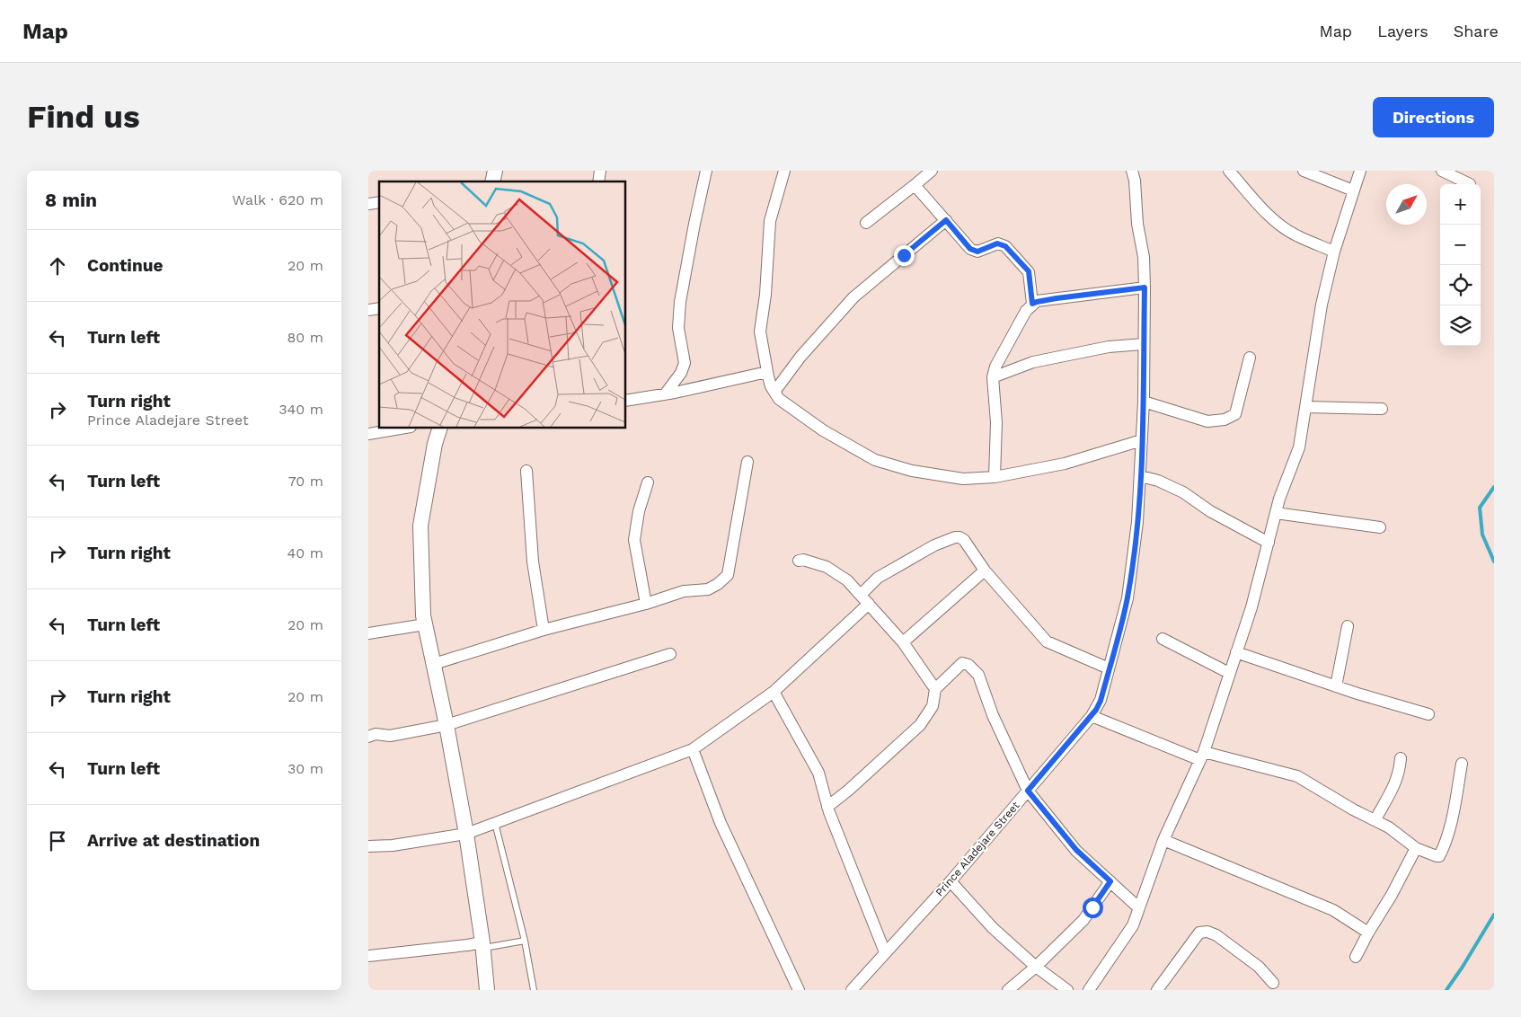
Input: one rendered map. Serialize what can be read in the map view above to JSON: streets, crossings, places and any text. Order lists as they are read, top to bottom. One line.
{"streets":{"street":["Prince Aladejare Street"]},"north":"top right","page":{"header":"Map","nav":["Map","Layers","Share"],"buttons":"Directions","title":"Find us","heading":["8 min","Walk · 620 m"],"map_buttons":["+","−"],"list":[["Continue","20 m"],["Turn left","80 m"],["Turn right","Prince Aladejare Street","340 m"],["Turn left","70 m"],["Turn right","40 m"],["Turn left","20 m"],["Turn right","20 m"],["Turn left","30 m"],"Arrive at destination"]}}
